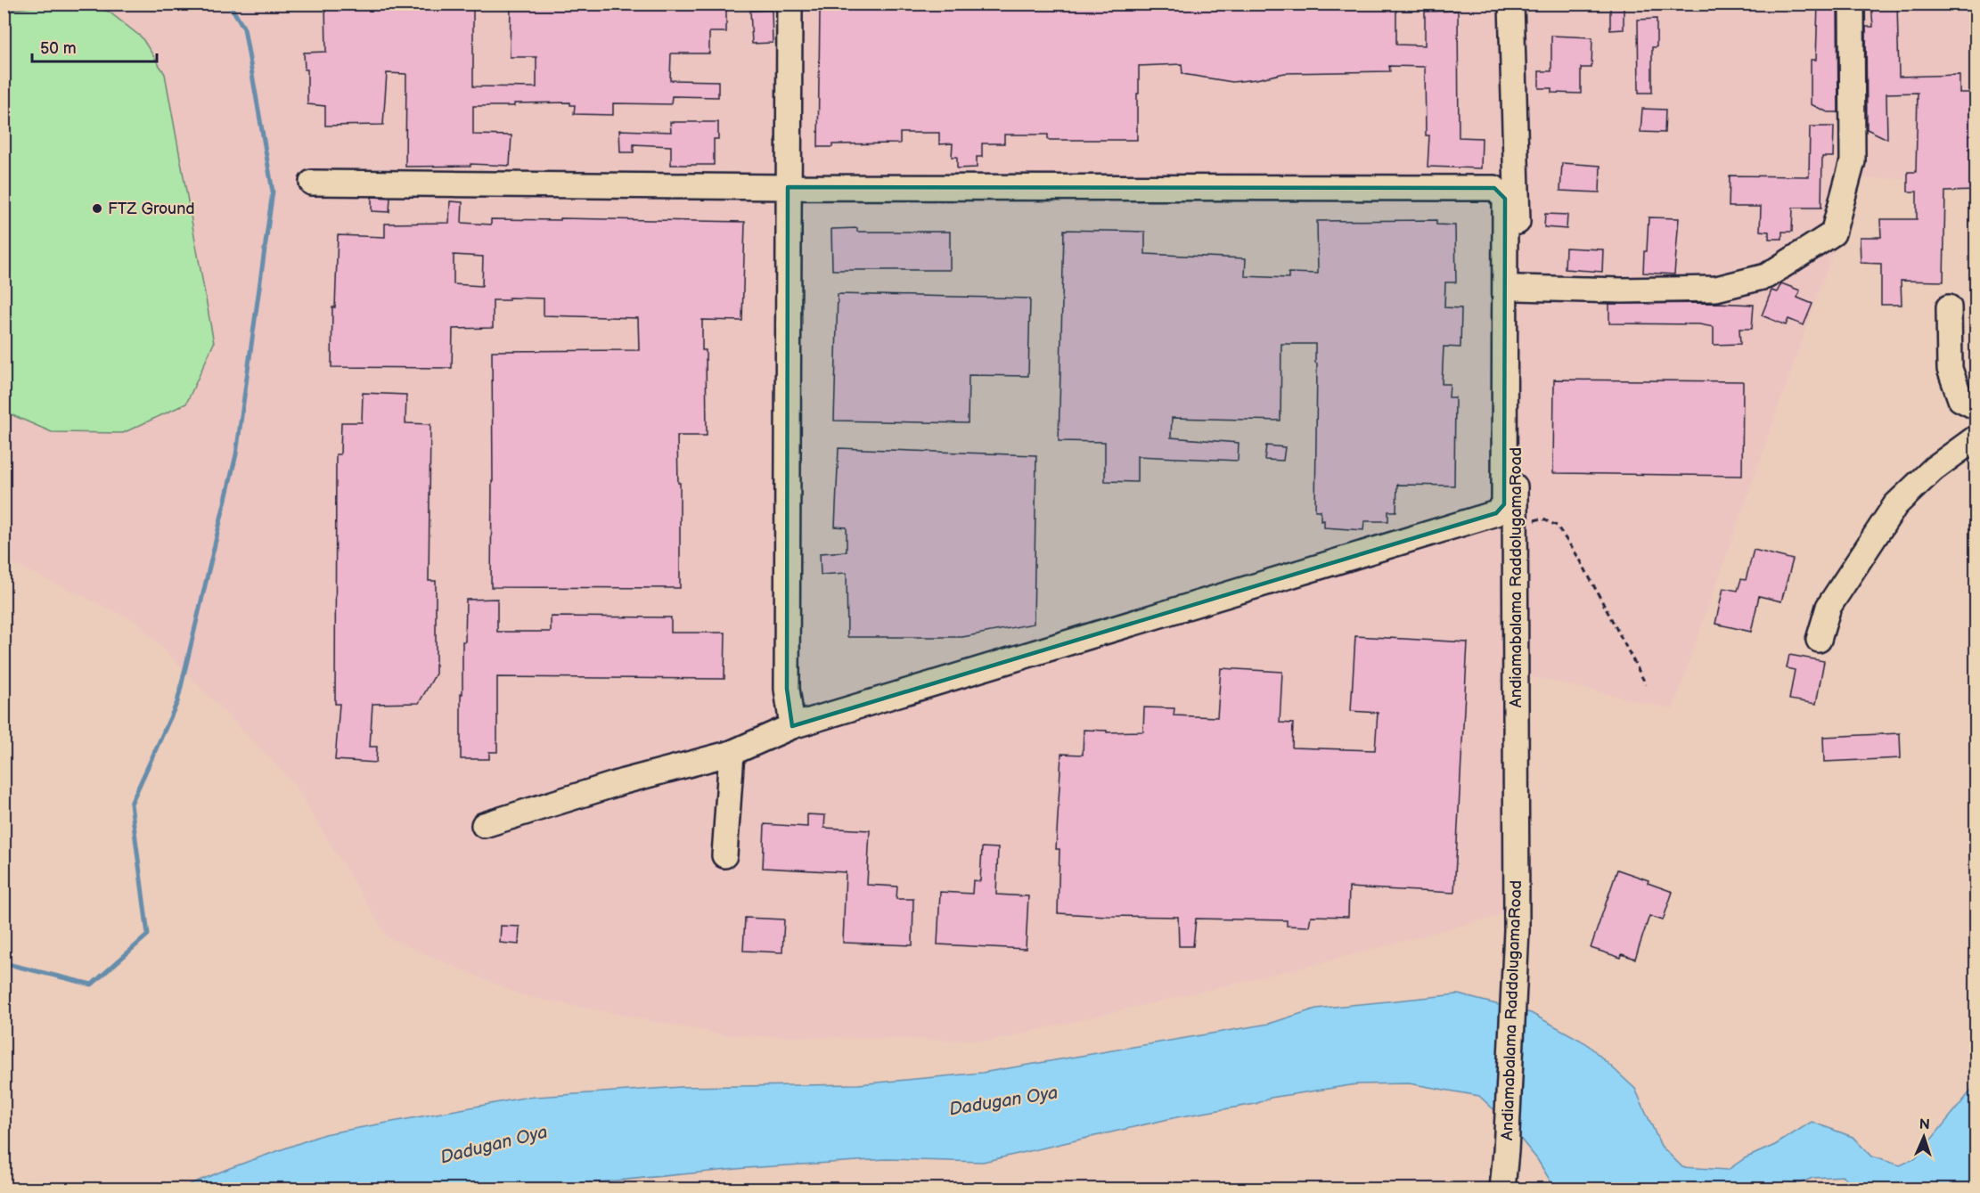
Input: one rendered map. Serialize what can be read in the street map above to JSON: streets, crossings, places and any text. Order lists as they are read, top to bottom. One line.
{"streets":{"street":["Andiamabalama RaddolugamaRoad"]},"water":["Dadugan Oya"],"places":["FTZ Ground"],"scale_bar":"50 m","north":"top"}
